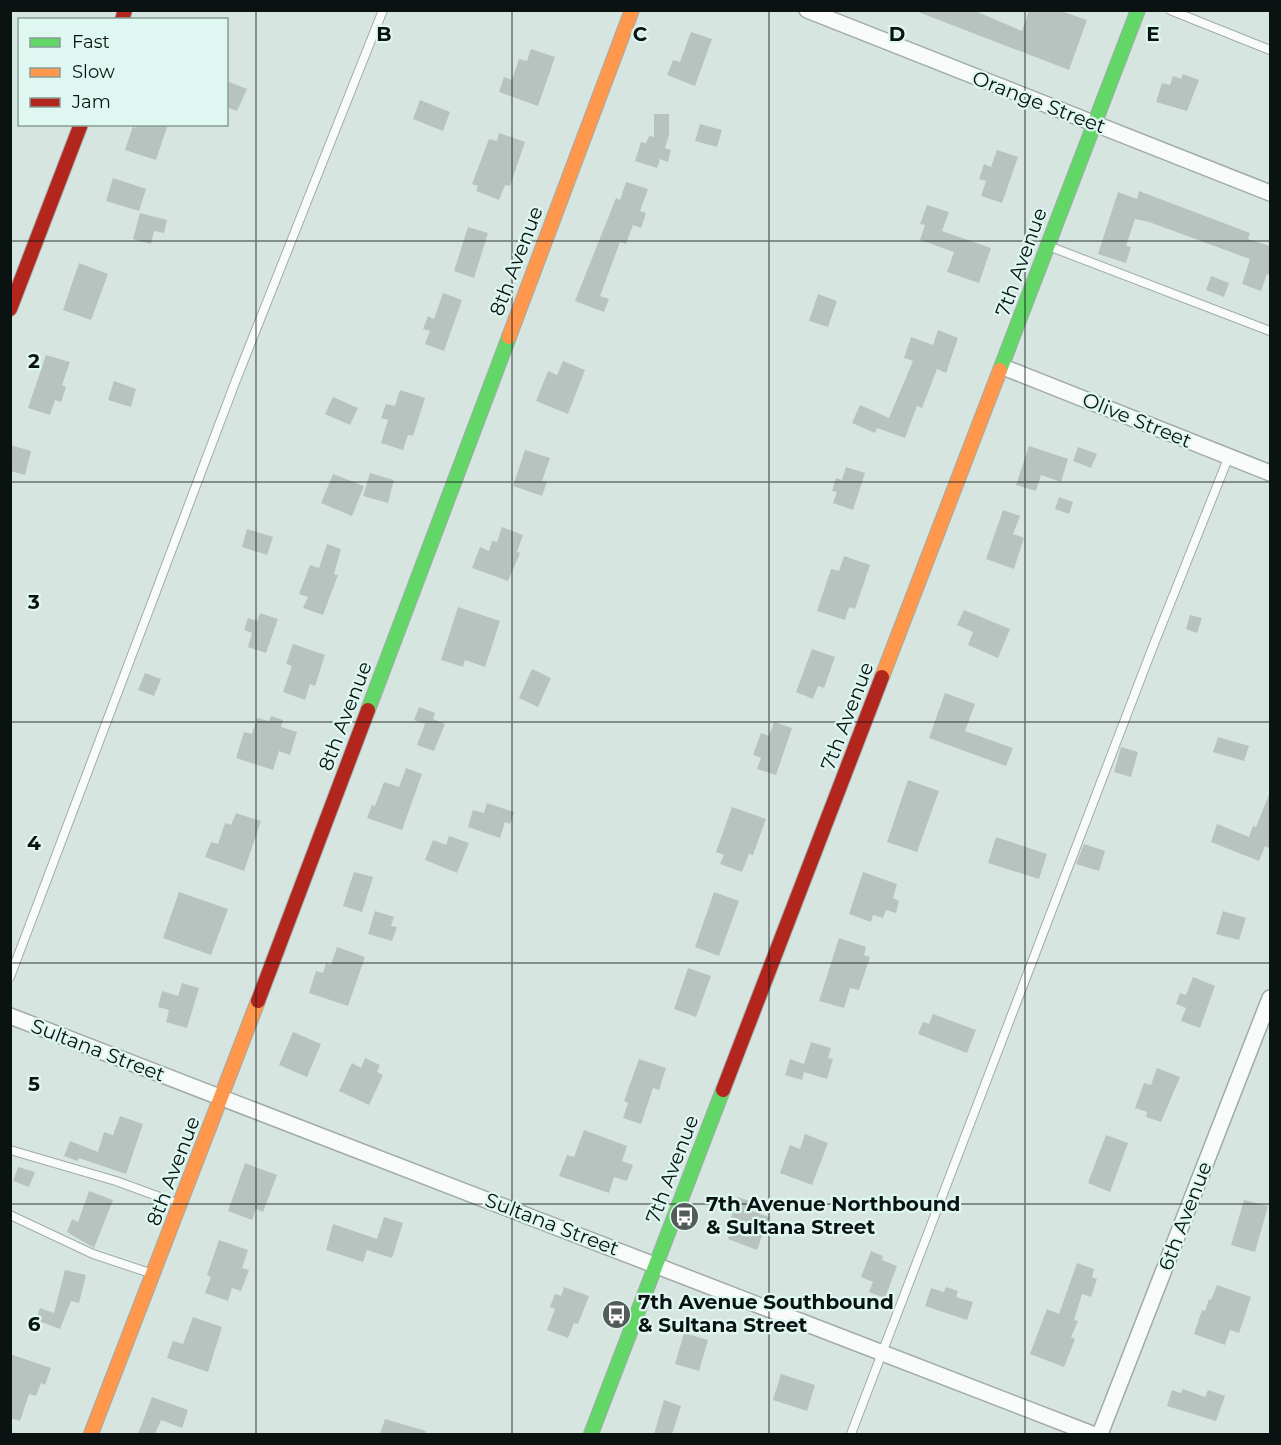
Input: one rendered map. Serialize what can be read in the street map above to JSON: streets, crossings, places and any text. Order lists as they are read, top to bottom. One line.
{"streets":{"street":["Orange Street","8th Avenue","7th Avenue","Olive Street","Sultana Street","6th Avenue"]},"crossings":[["Orange Street","7th Avenue"],["8th Avenue","Sultana Street"],["7th Avenue","Olive Street"],["7th Avenue","Sultana Street"]],"places":{"bus stop":["7th Avenue Northbound & Sultana Street","7th Avenue Southbound & Sultana Street"]},"legend":["Fast","Slow","Jam"],"grid":{"columns":["B","C","D","E"],"rows":["2","3","4","5","6"]}}
